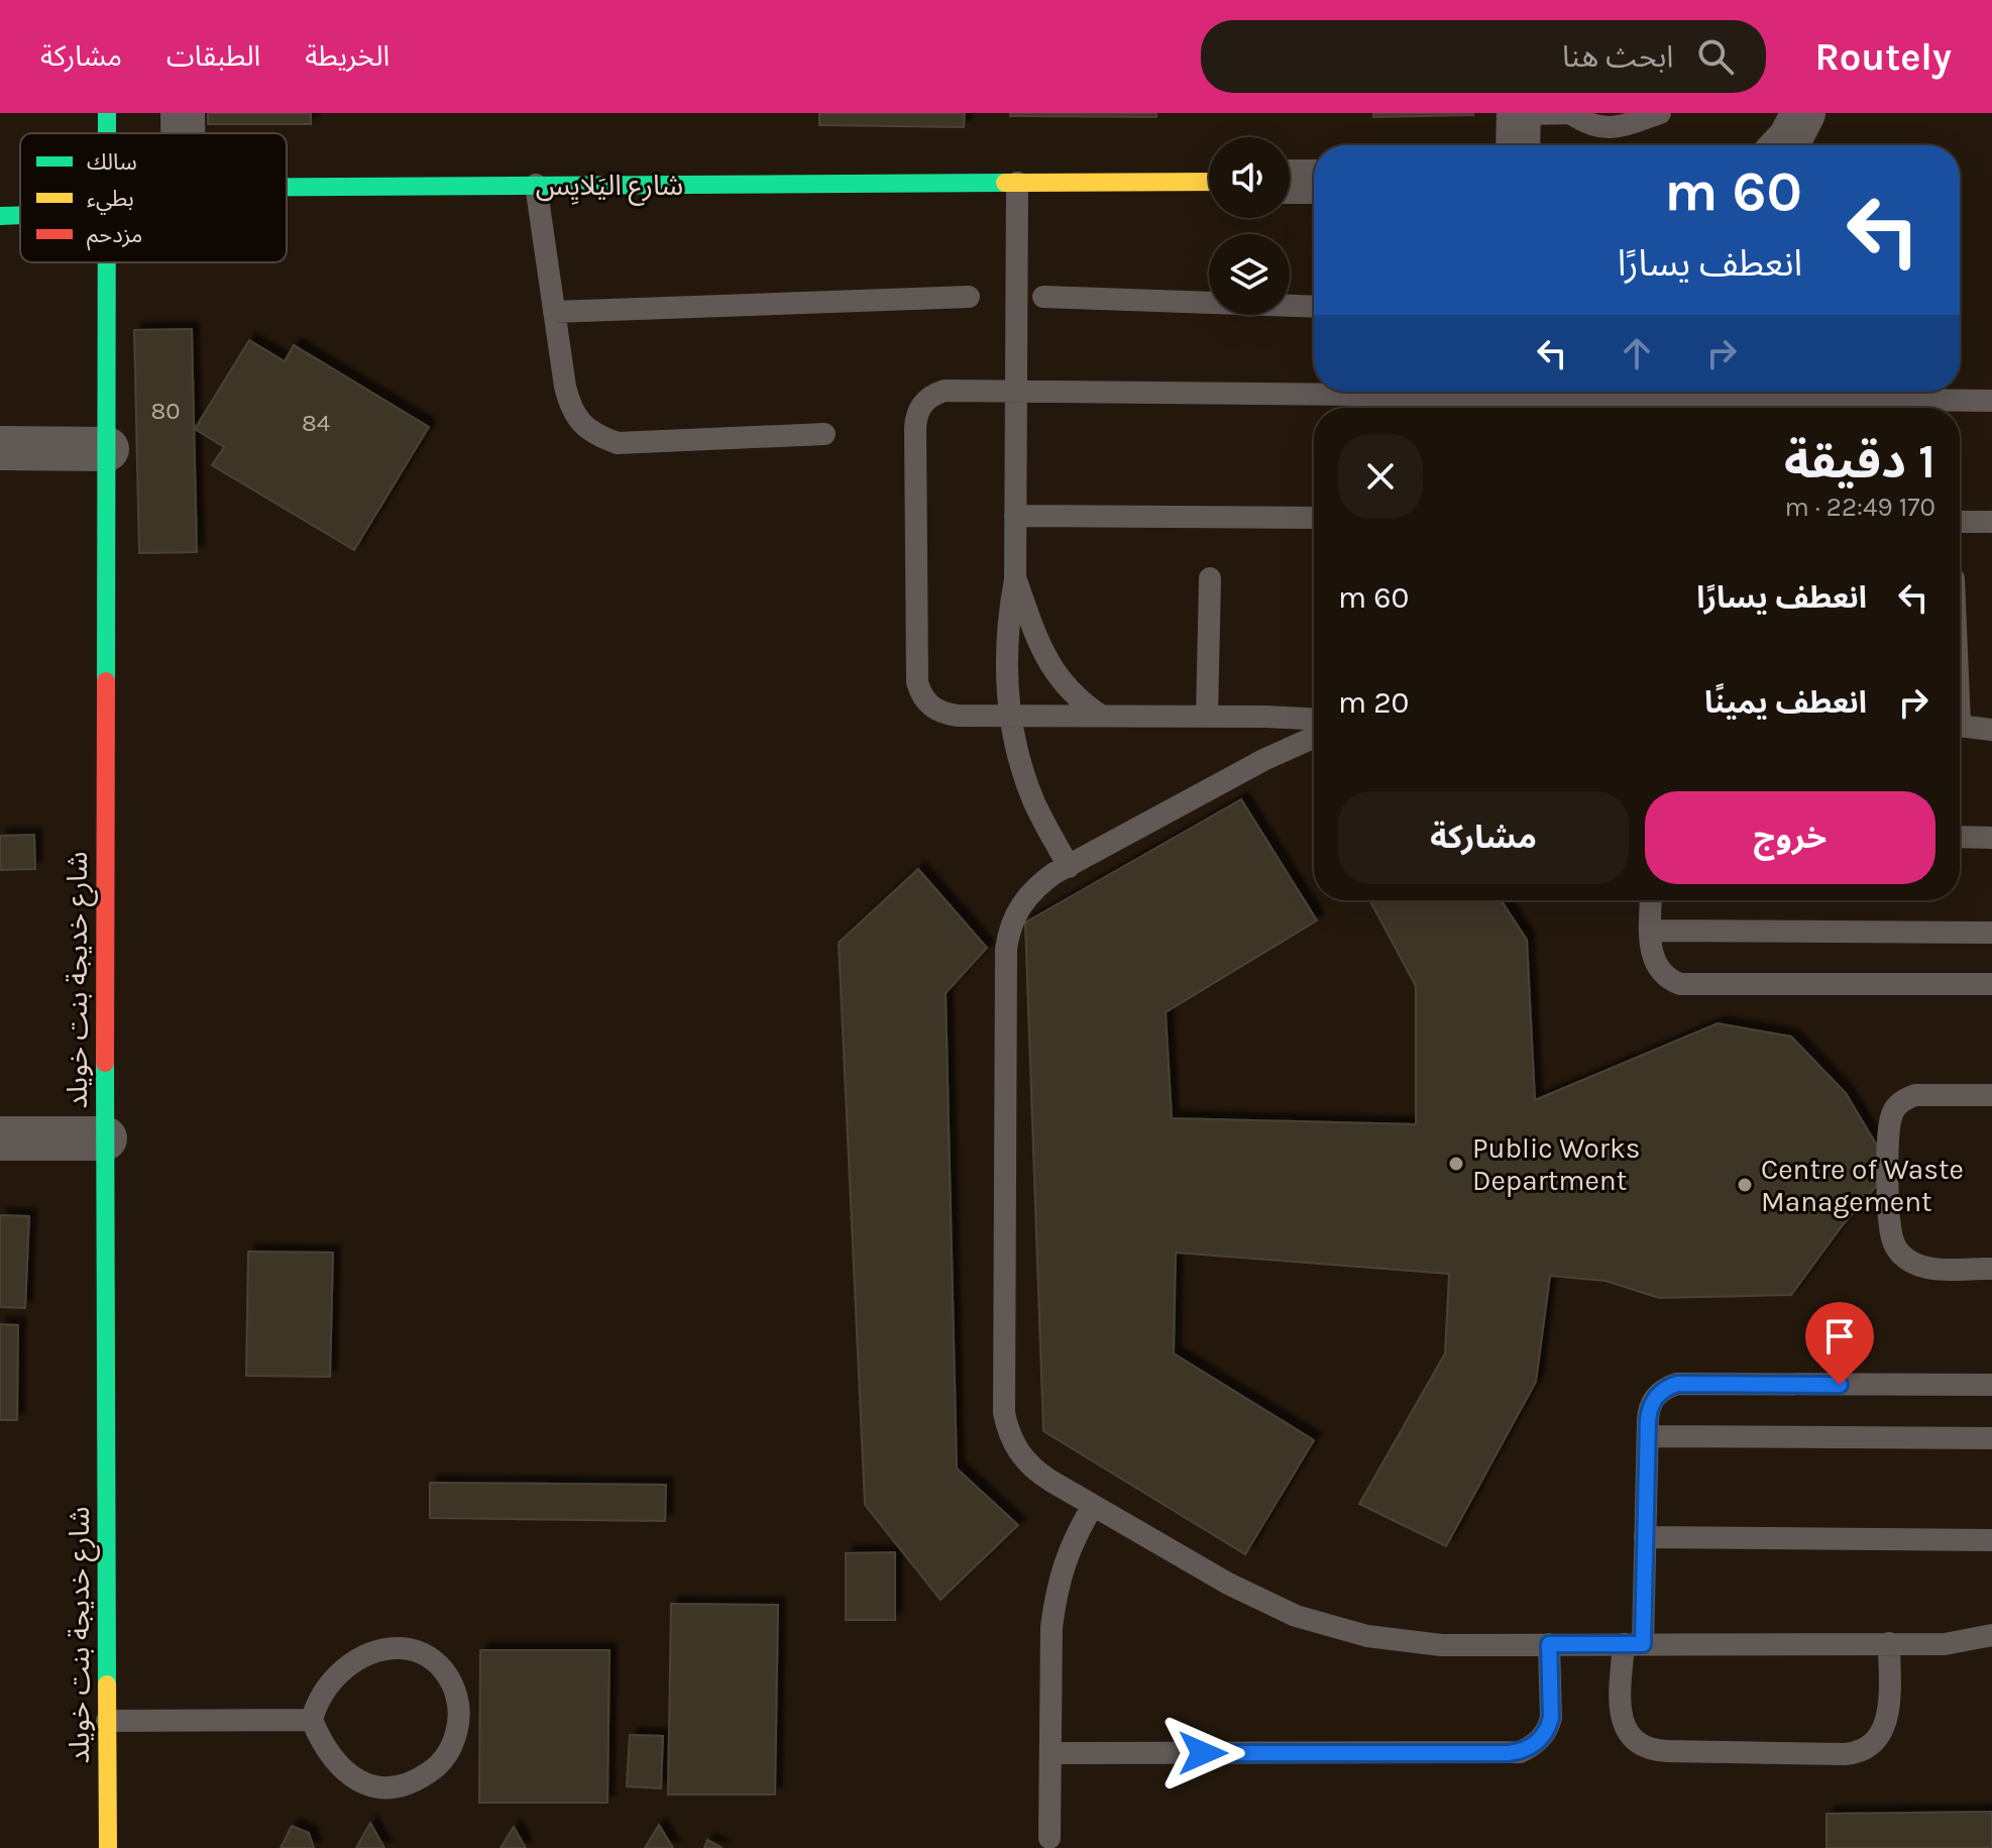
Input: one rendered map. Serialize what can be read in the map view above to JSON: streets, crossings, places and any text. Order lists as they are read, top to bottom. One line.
{"streets":{"street":["شارع اليَلايِس","شارع خديجة بنت خويلد"]},"places":["Public Works Department","Centre of Waste Management"],"house_numbers":["80","84"],"legend":["سالك","بطيء","مزدحم"],"page":{"header":"Routely","search":"ابحث هنا","nav":["الخريطة","الطبقات","مشاركة"],"turn":["60 m","انعطف يسارًا"],"heading":["1 دقيقة","170 m · 22:49"],"list":[{"name":"انعطف يسارًا","value":"60 m"},{"name":"انعطف يمينًا","value":"20 m"}],"buttons":["خروج","مشاركة"]}}
